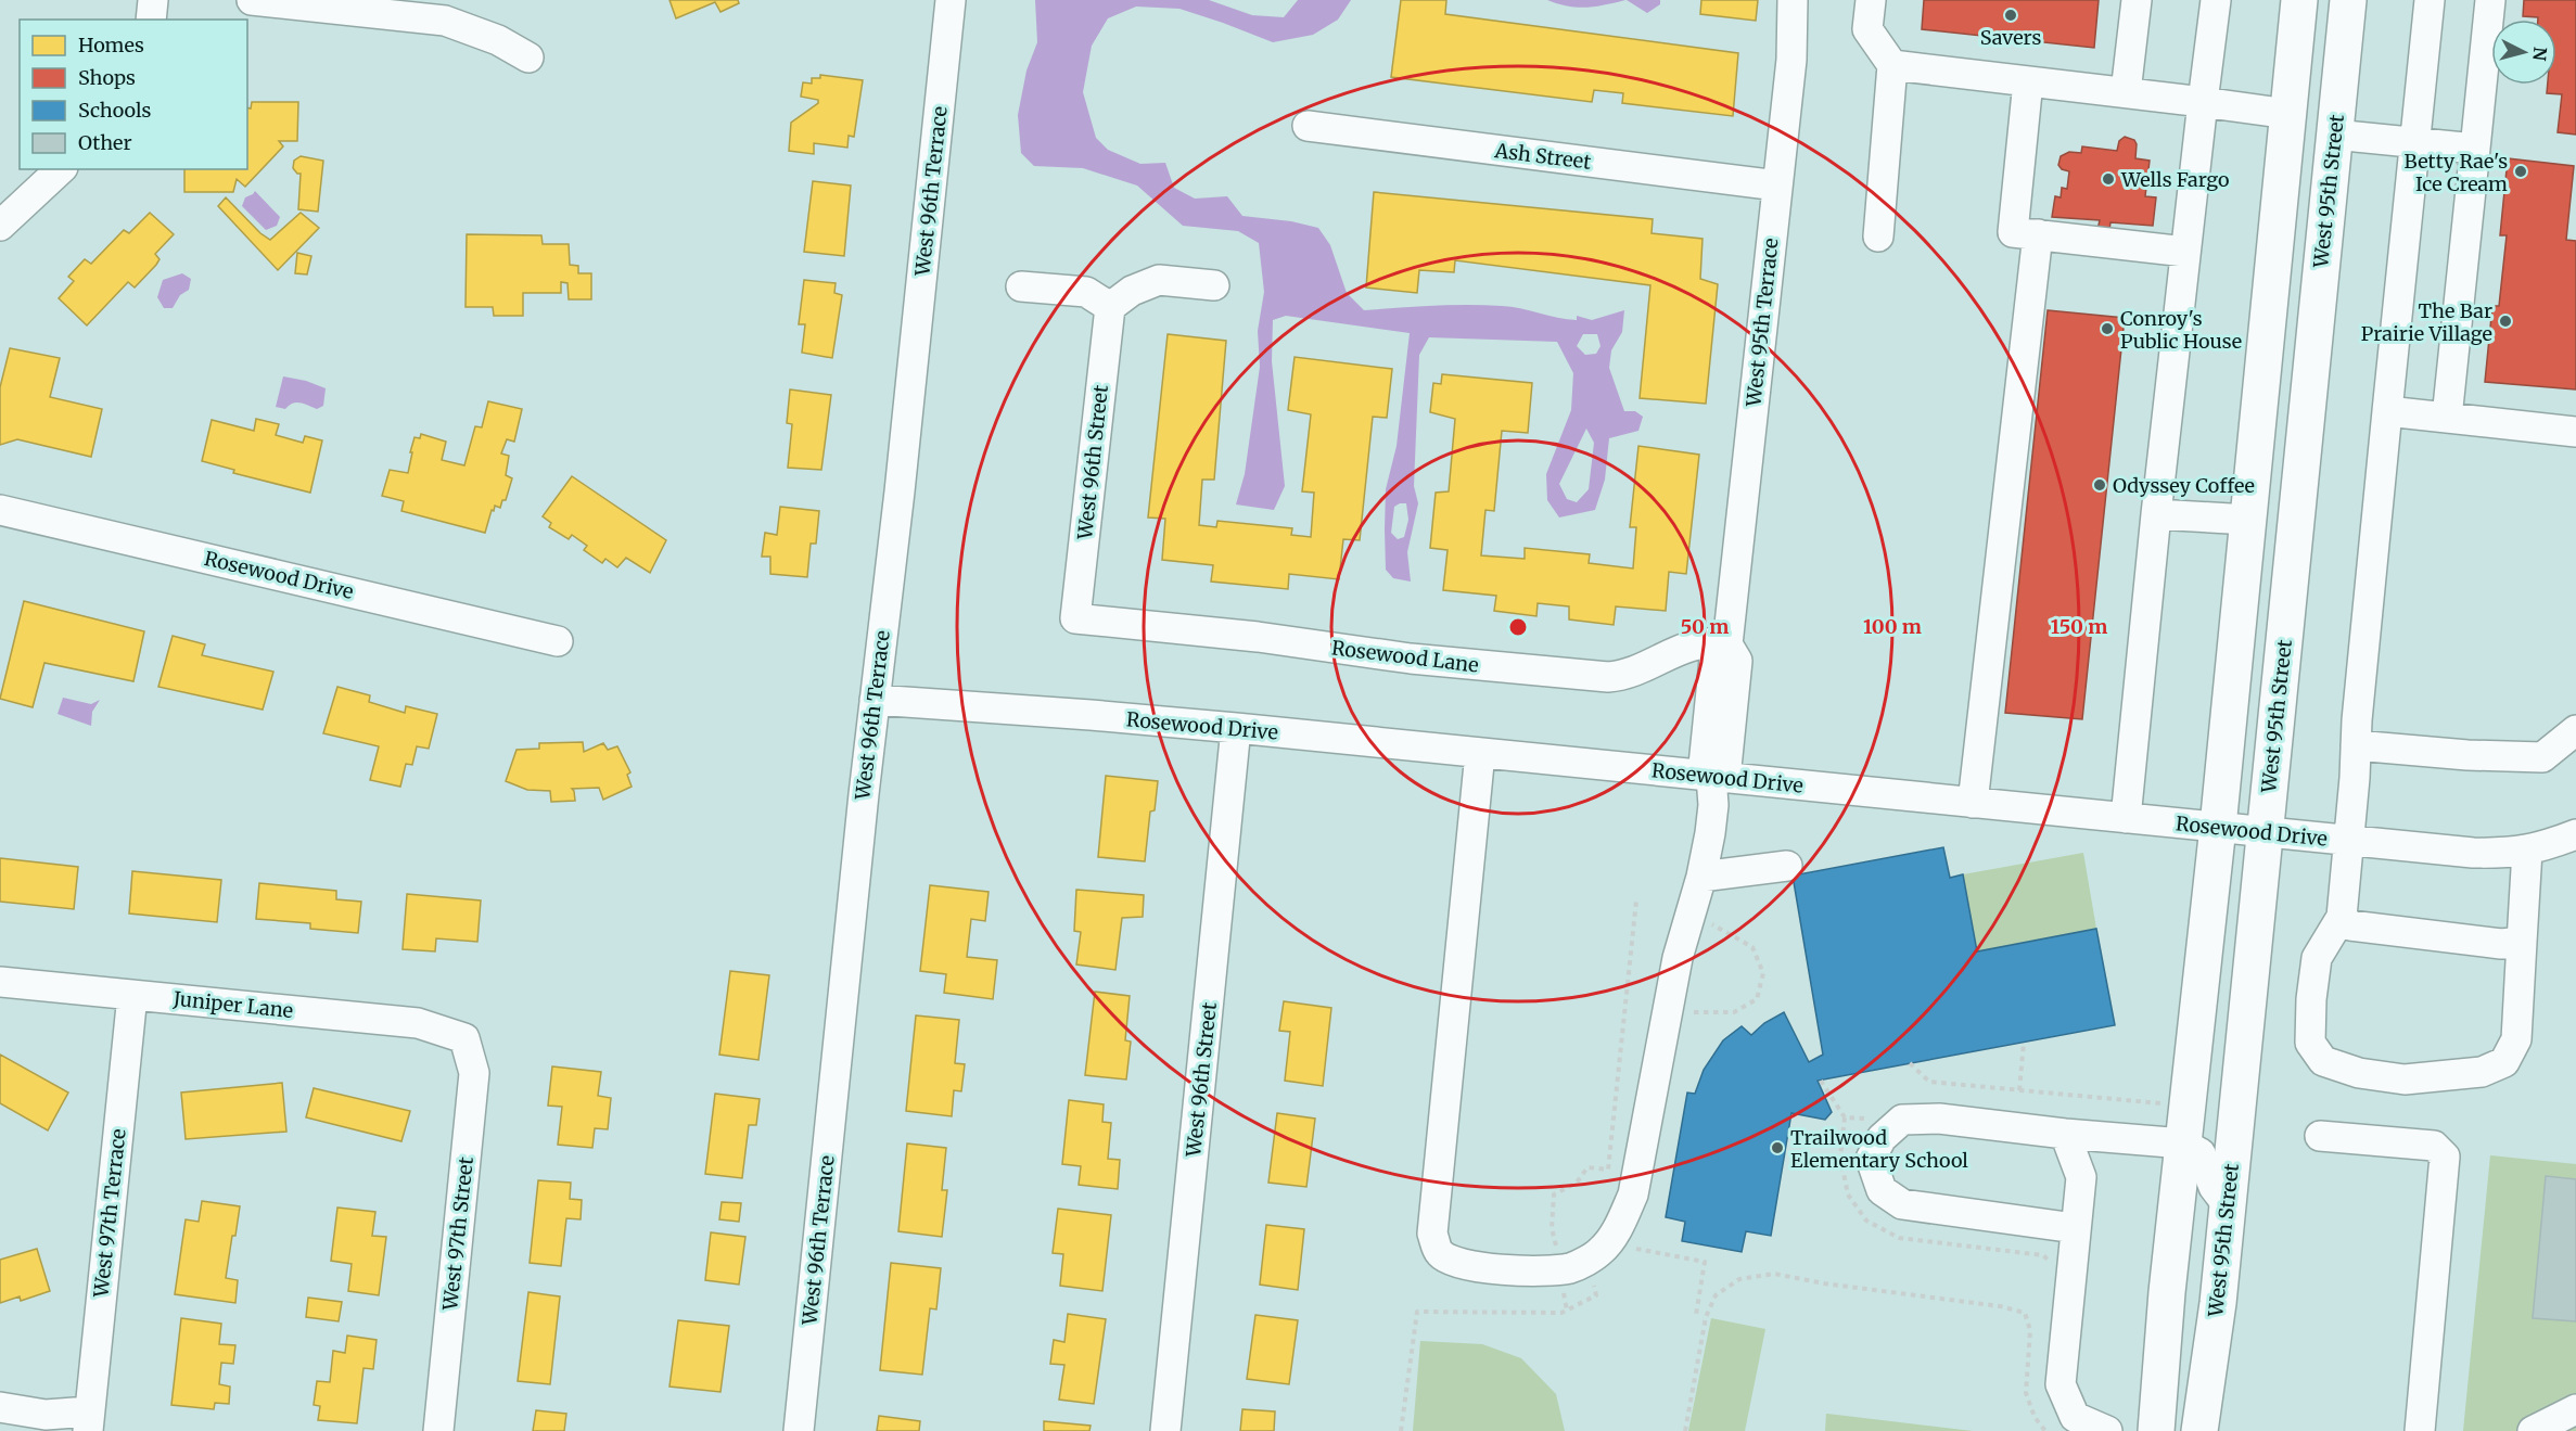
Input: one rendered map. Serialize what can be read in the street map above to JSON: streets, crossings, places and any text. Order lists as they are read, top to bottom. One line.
{"streets":{"main road":["West 95th Street"],"street":["Ash Street","West 96th Terrace","West 95th Terrace","West 96th Street","Rosewood Drive","Rosewood Lane","Juniper Lane","West 97th Terrace","West 97th Street"]},"crossings":[["Ash Street","West 95th Terrace"],["West 96th Terrace","Rosewood Drive"],["West 95th Street","Rosewood Drive"],["West 95th Terrace","Rosewood Drive"],["West 95th Terrace","Rosewood Lane"],["West 96th Street","Rosewood Drive"],["West 96th Street","Rosewood Lane"],["Juniper Lane","West 97th Terrace"],["Juniper Lane","West 97th Street"]],"places":["Savers","Betty Rae's Ice Cream","Wells Fargo","The Bar Prairie Village","Conroy's Public House","Odyssey Coffee","Trailwood Elementary School"],"legend":["Homes","Shops","Schools","Other"],"north":"right","rings":["50 m","100 m","150 m"]}
